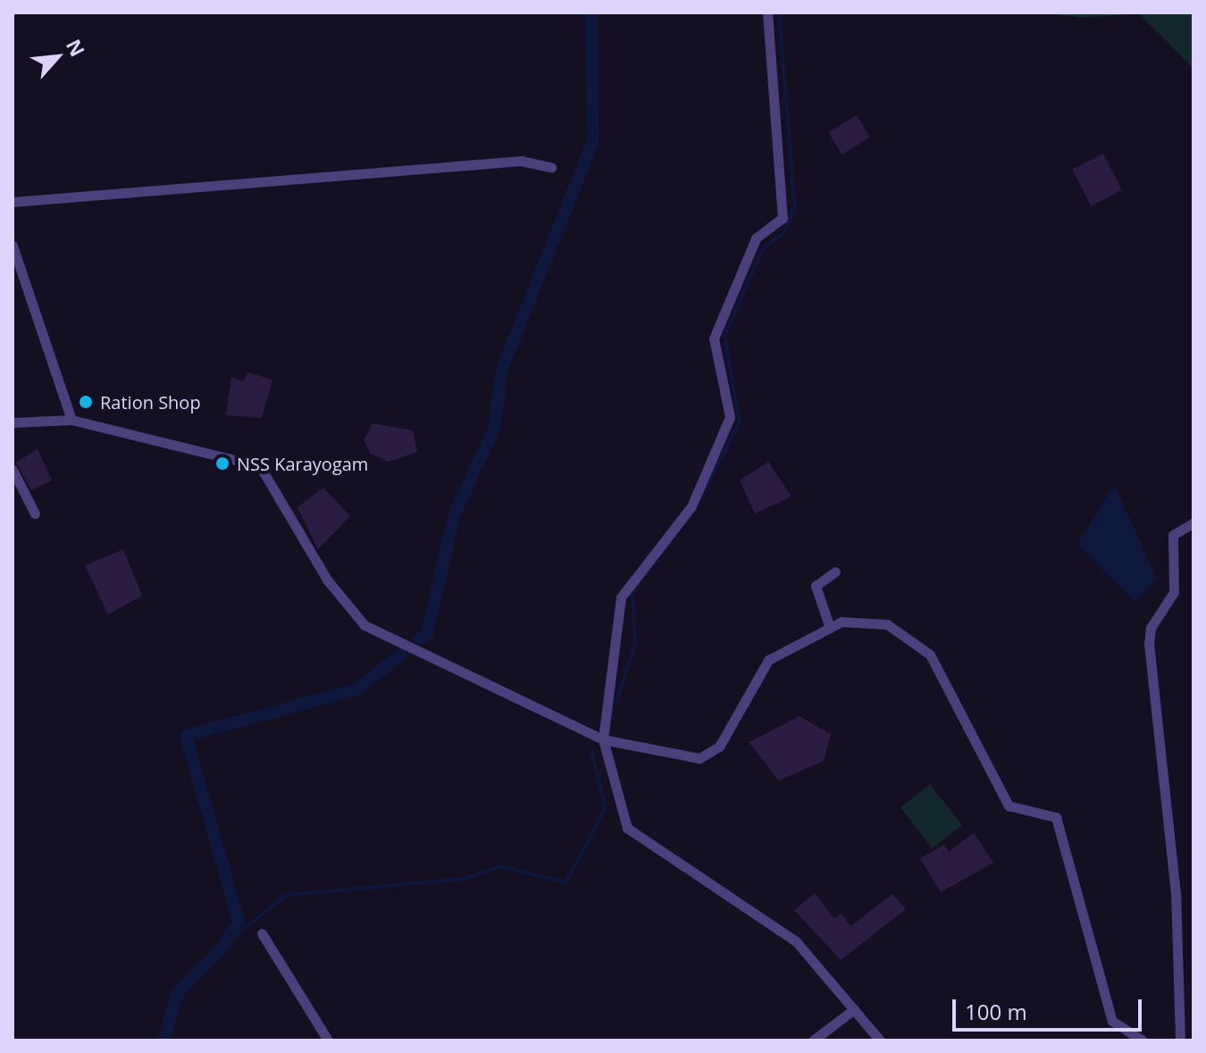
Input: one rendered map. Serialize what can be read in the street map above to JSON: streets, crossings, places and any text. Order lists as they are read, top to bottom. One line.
{"places":["Ration Shop","NSS Karayogam"],"scale_bar":"100 m","north":"top right"}
